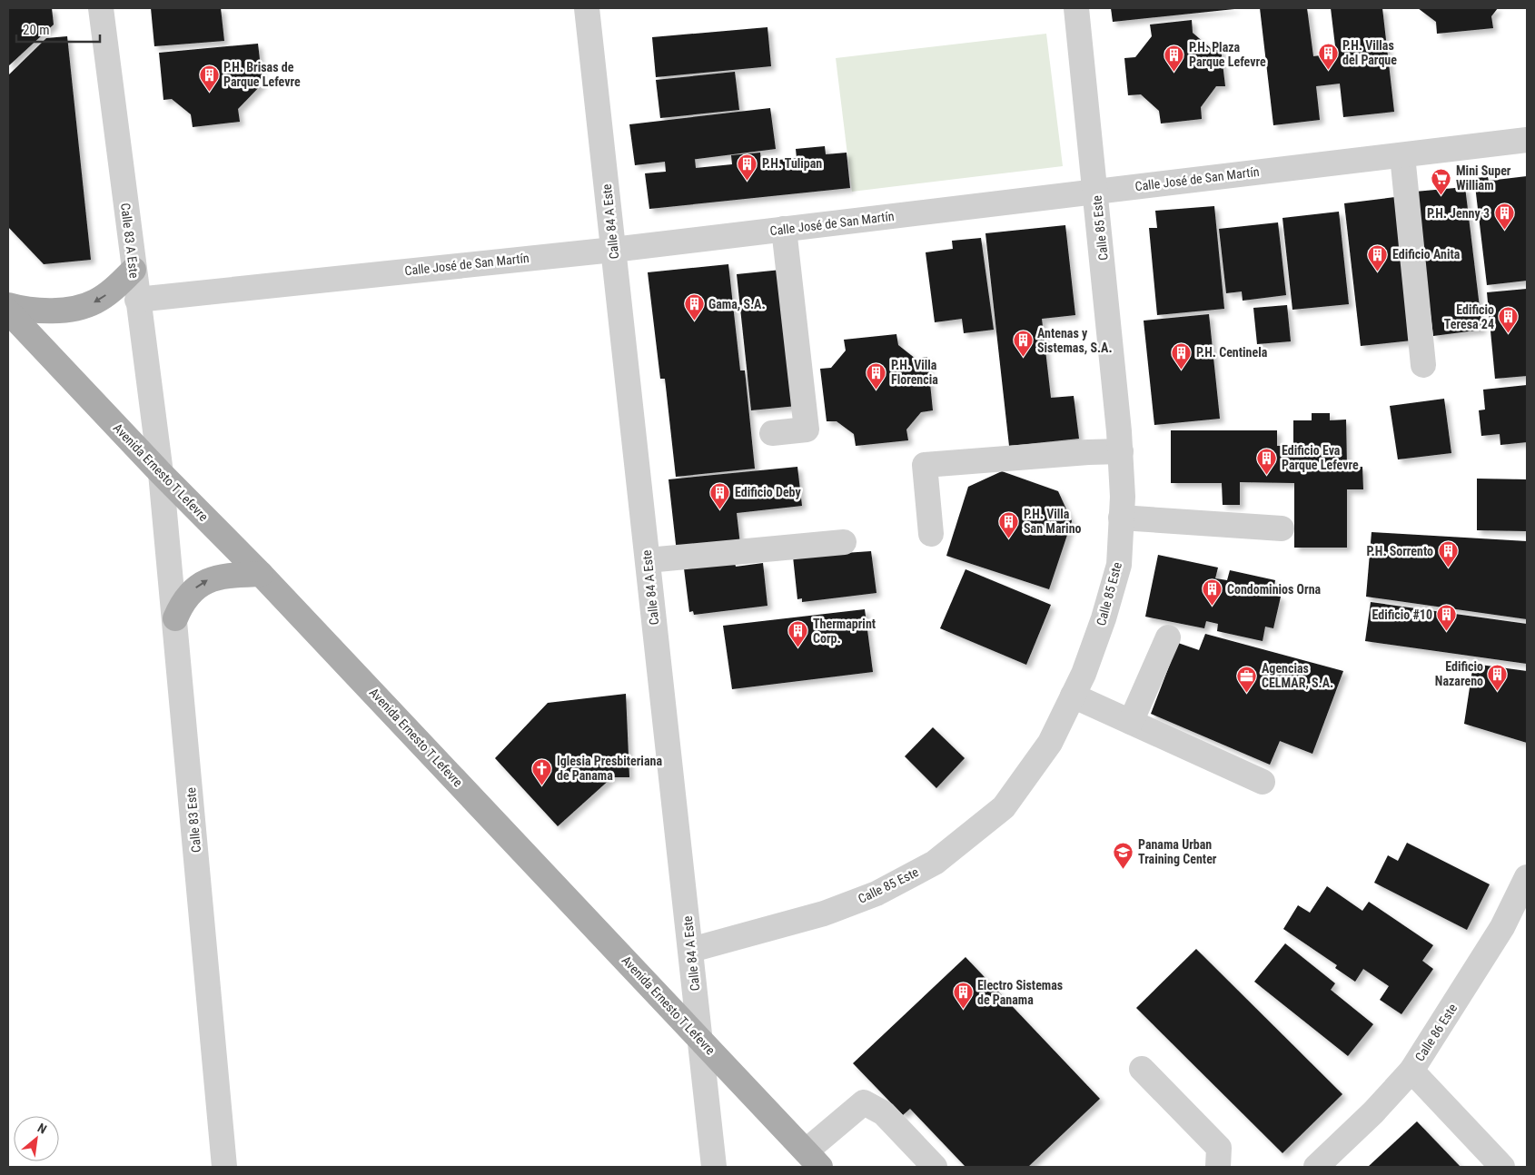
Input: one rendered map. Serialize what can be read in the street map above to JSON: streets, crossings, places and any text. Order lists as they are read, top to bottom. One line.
{"streets":{"main road":["Avenida Ernesto T Lefevre"],"street":["Calle José de San Martín","Calle 84 A Este","Calle 85 Este","Calle 83 A Este","Calle 83 Este","Calle 86 Este"]},"crossings":[["Calle José de San Martín","Calle 84 A Este"],["Calle José de San Martín","Calle 85 Este"],["Calle José de San Martín","Calle 83 A Este"],["Calle 84 A Este","Calle 85 Este"],["Calle 84 A Este","Avenida Ernesto T Lefevre"],["Calle 83 A Este","Avenida Ernesto T Lefevre"],["Calle 83 A Este","Calle 83 Este"],["Avenida Ernesto T Lefevre","Calle 83 Este"]],"places":{"building":["P.H. Villas del Parque","P.H. Plaza Parque Lefevre","P.H. Brisas de Parque Lefevre","P.H. Tulipan","P.H. Jenny 3","Edificio Anita","Gama, S.A.","Edificio Teresa 24","Antenas y Sistemas, S.A.","P.H. Centinela","P.H. Villa Florencia","Edificio Eva Parque Lefevre","Edificio Deby","P.H. Villa San Marino","P.H. Sorrento","Condominios Orna","Edificio #10","Thermaprint Corp.","Edificio Nazareno","Electro Sistemas de Panama"],"supermarket":["Mini Super William"],"office":["Agencias CELMAR, S.A."],"church":["Iglesia Presbiteriana de Panama"],"school or university":["Panama Urban Training Center"]},"scale_bar":"20 m","north":"top right"}
